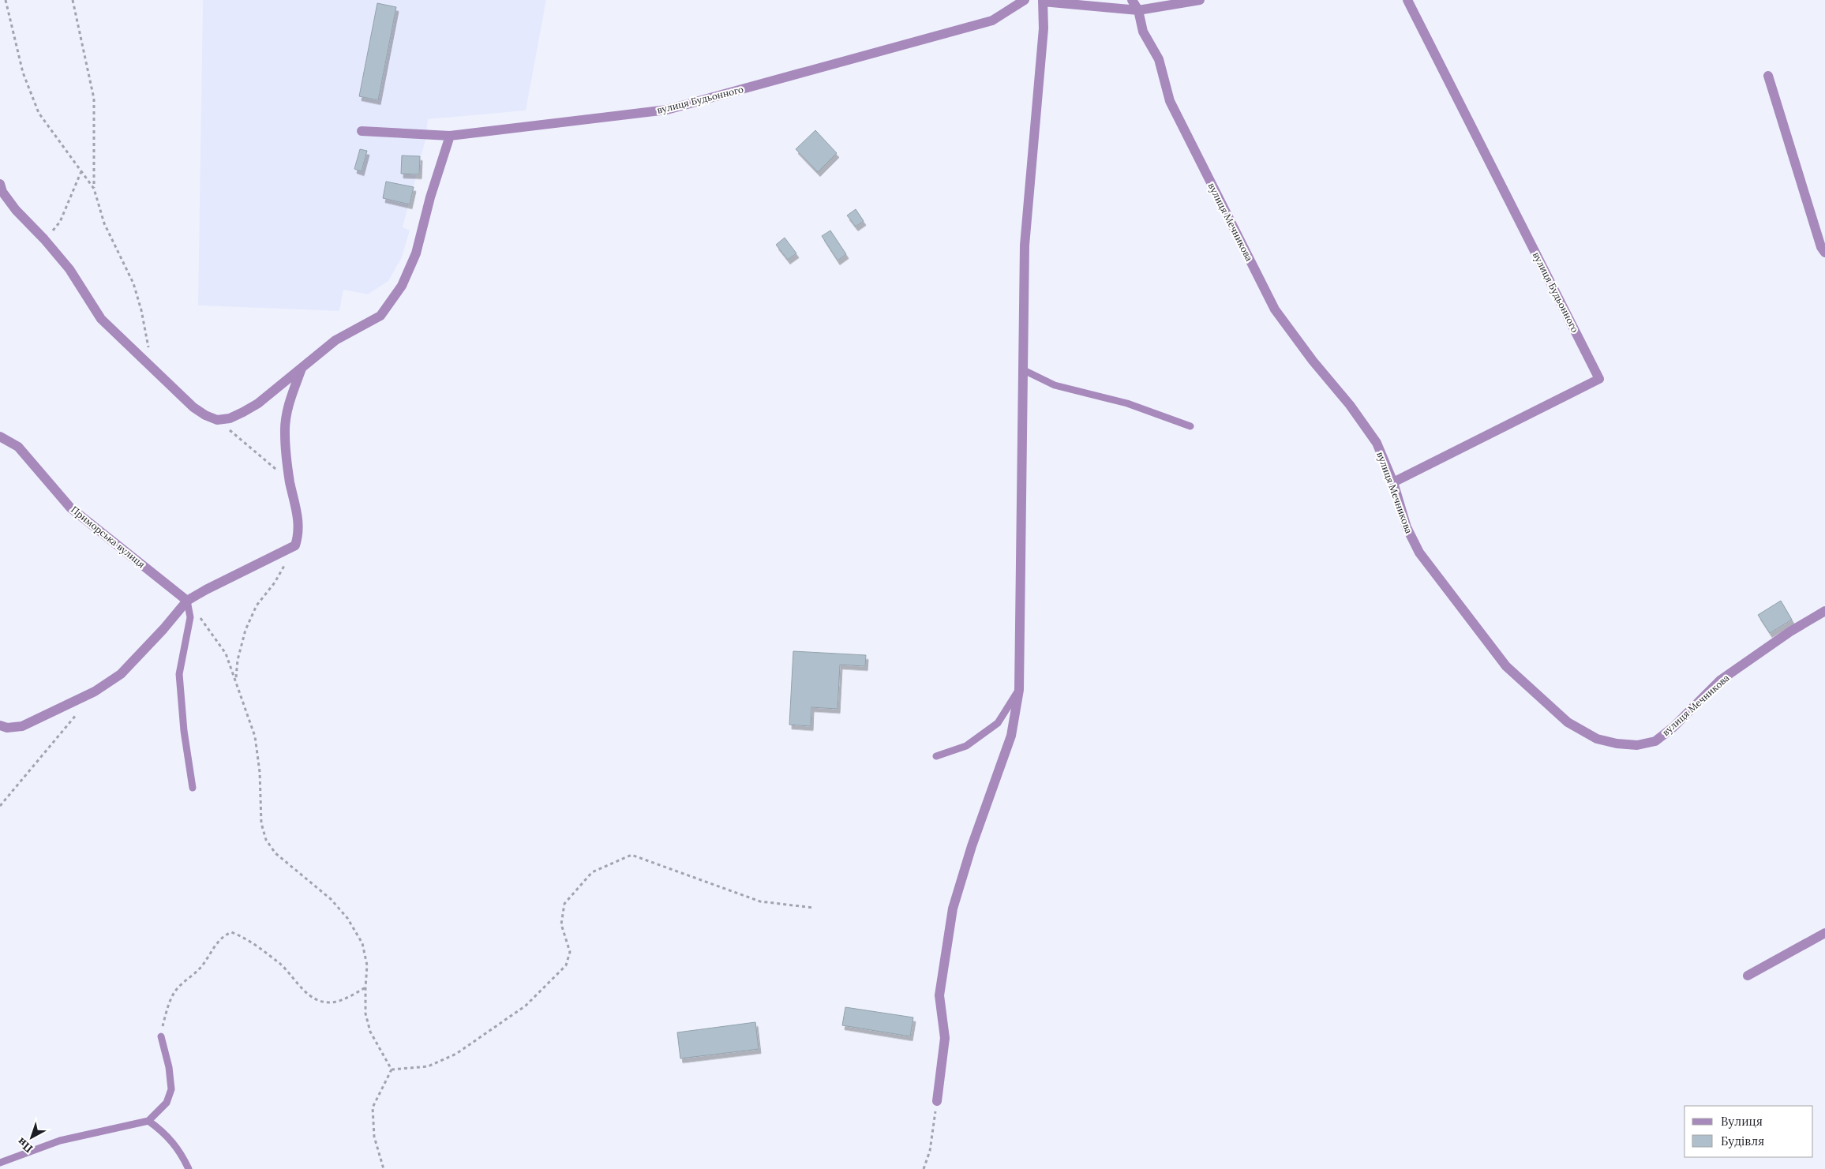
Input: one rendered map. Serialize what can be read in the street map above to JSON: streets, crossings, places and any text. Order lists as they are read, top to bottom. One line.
{"streets":{"street":["вулиця Будьонного","вулиця Мечникова","Приморська вулиця"]},"crossings":[["вулиця Будьонного","вулиця Мечникова"]],"legend":["Вулиця","Будівля"],"north":"bottom left"}
